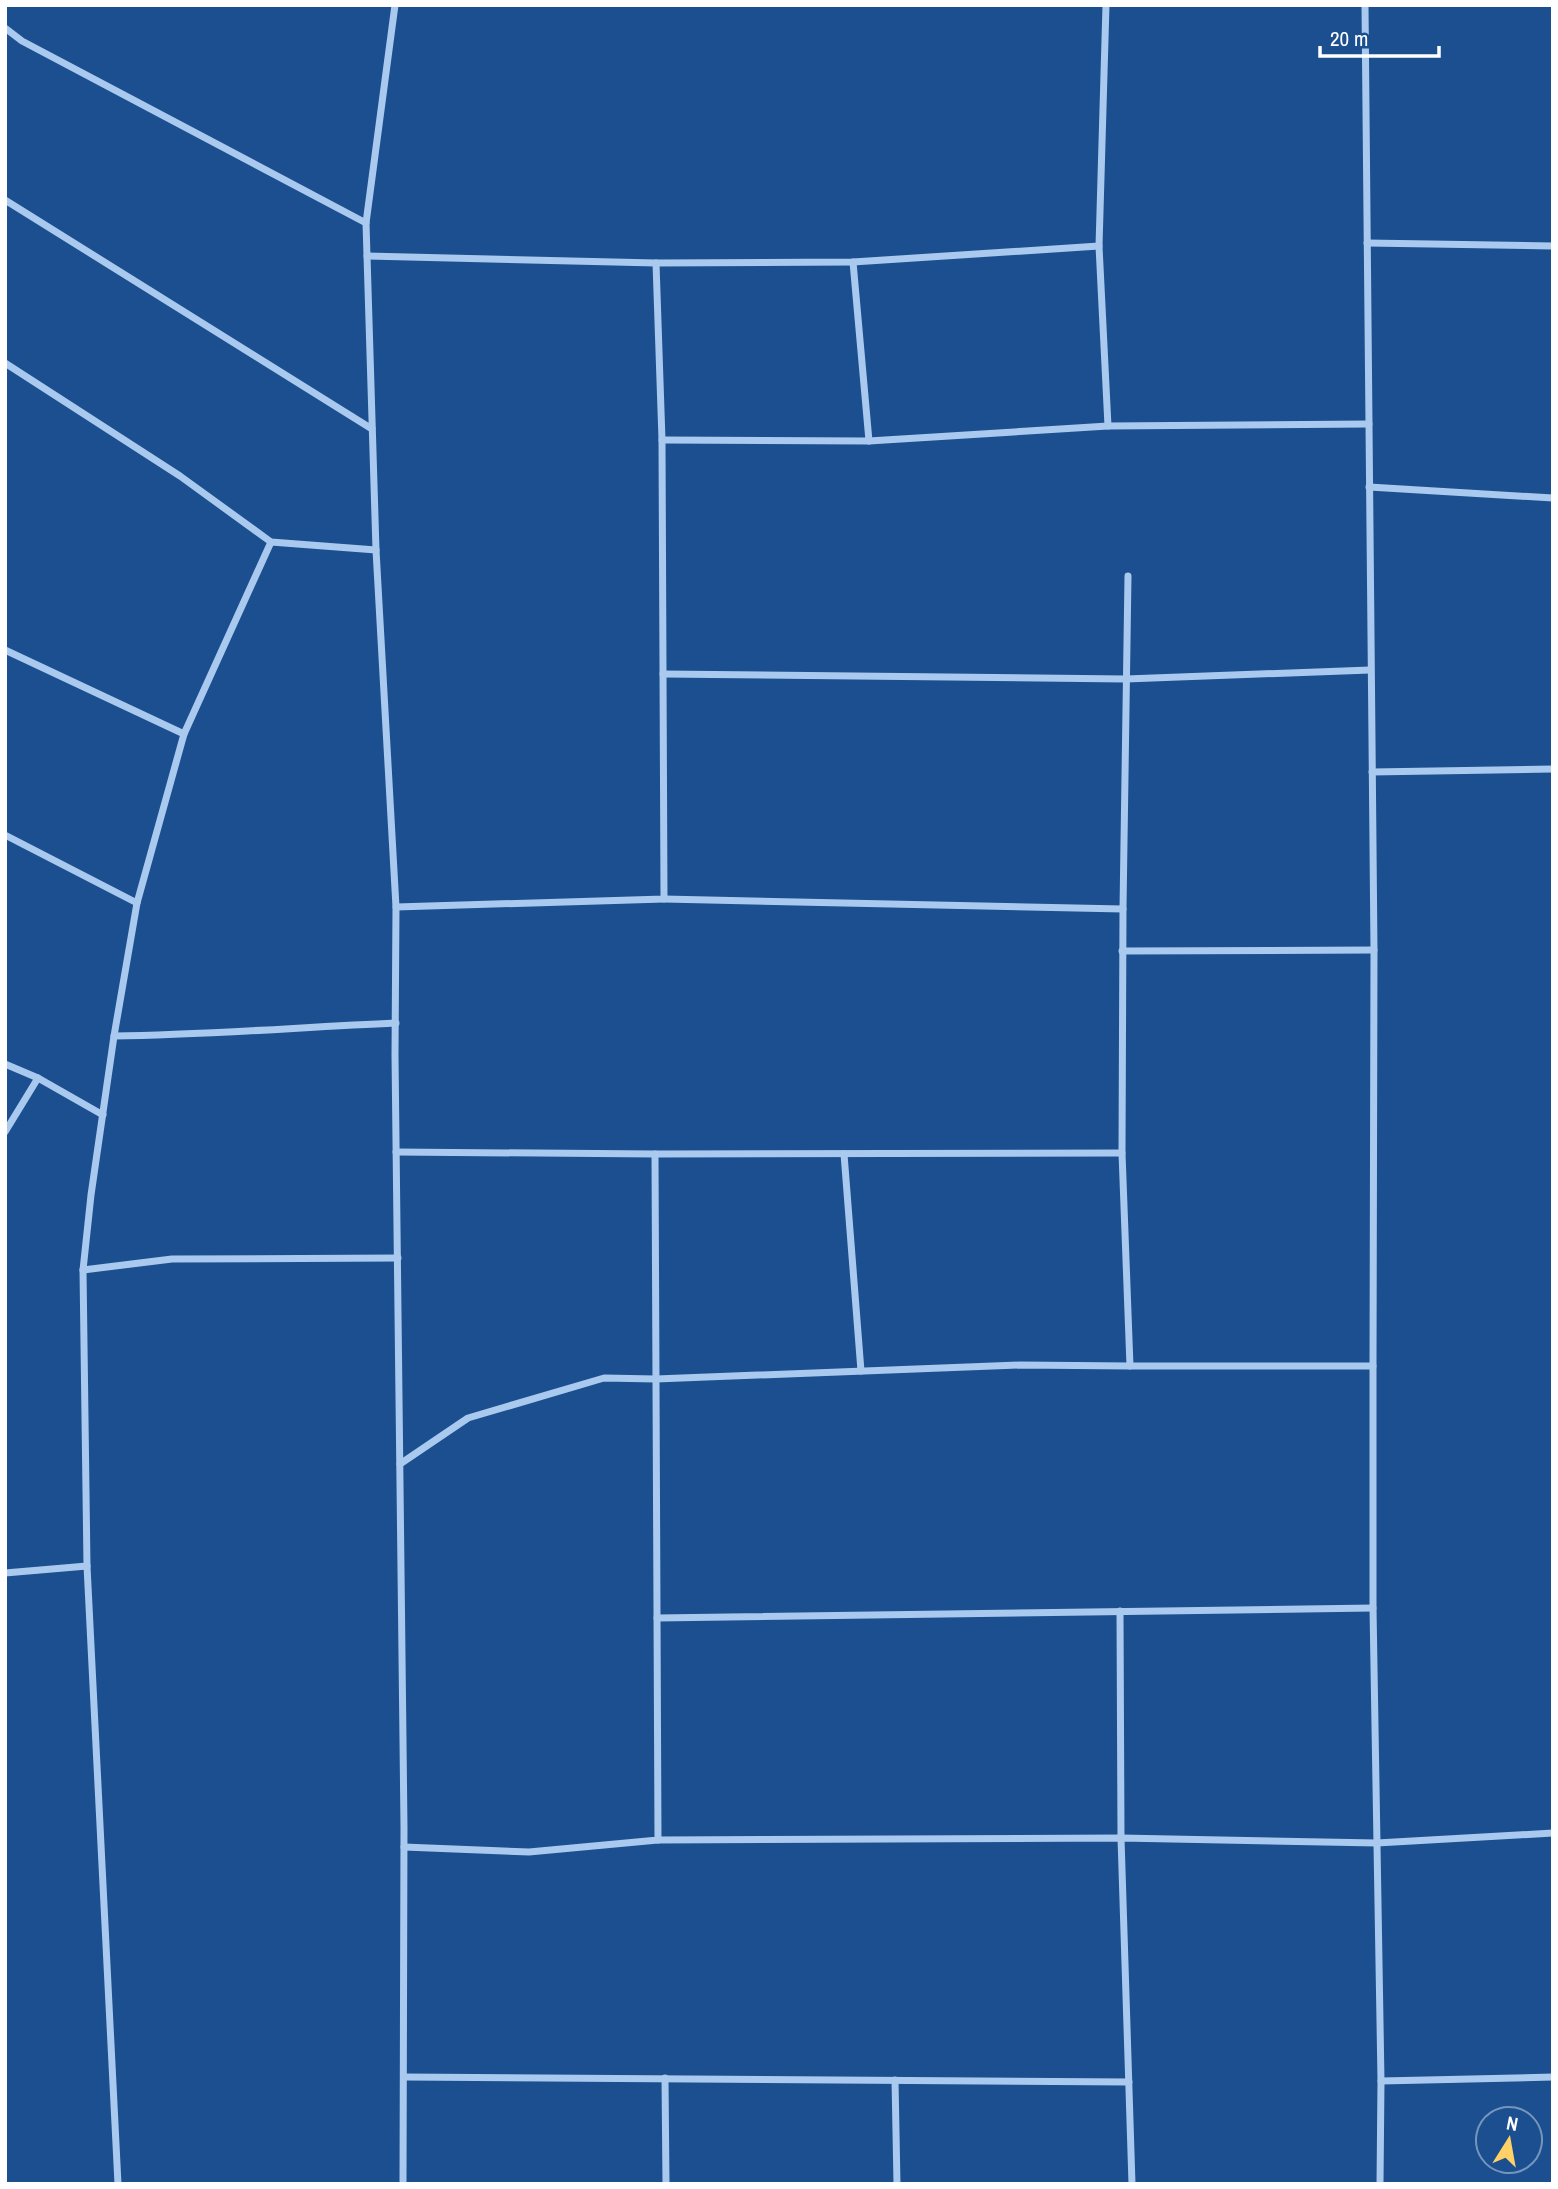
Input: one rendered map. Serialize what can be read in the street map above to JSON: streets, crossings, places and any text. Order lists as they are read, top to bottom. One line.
{"scale_bar":"20 m","north":"top"}
